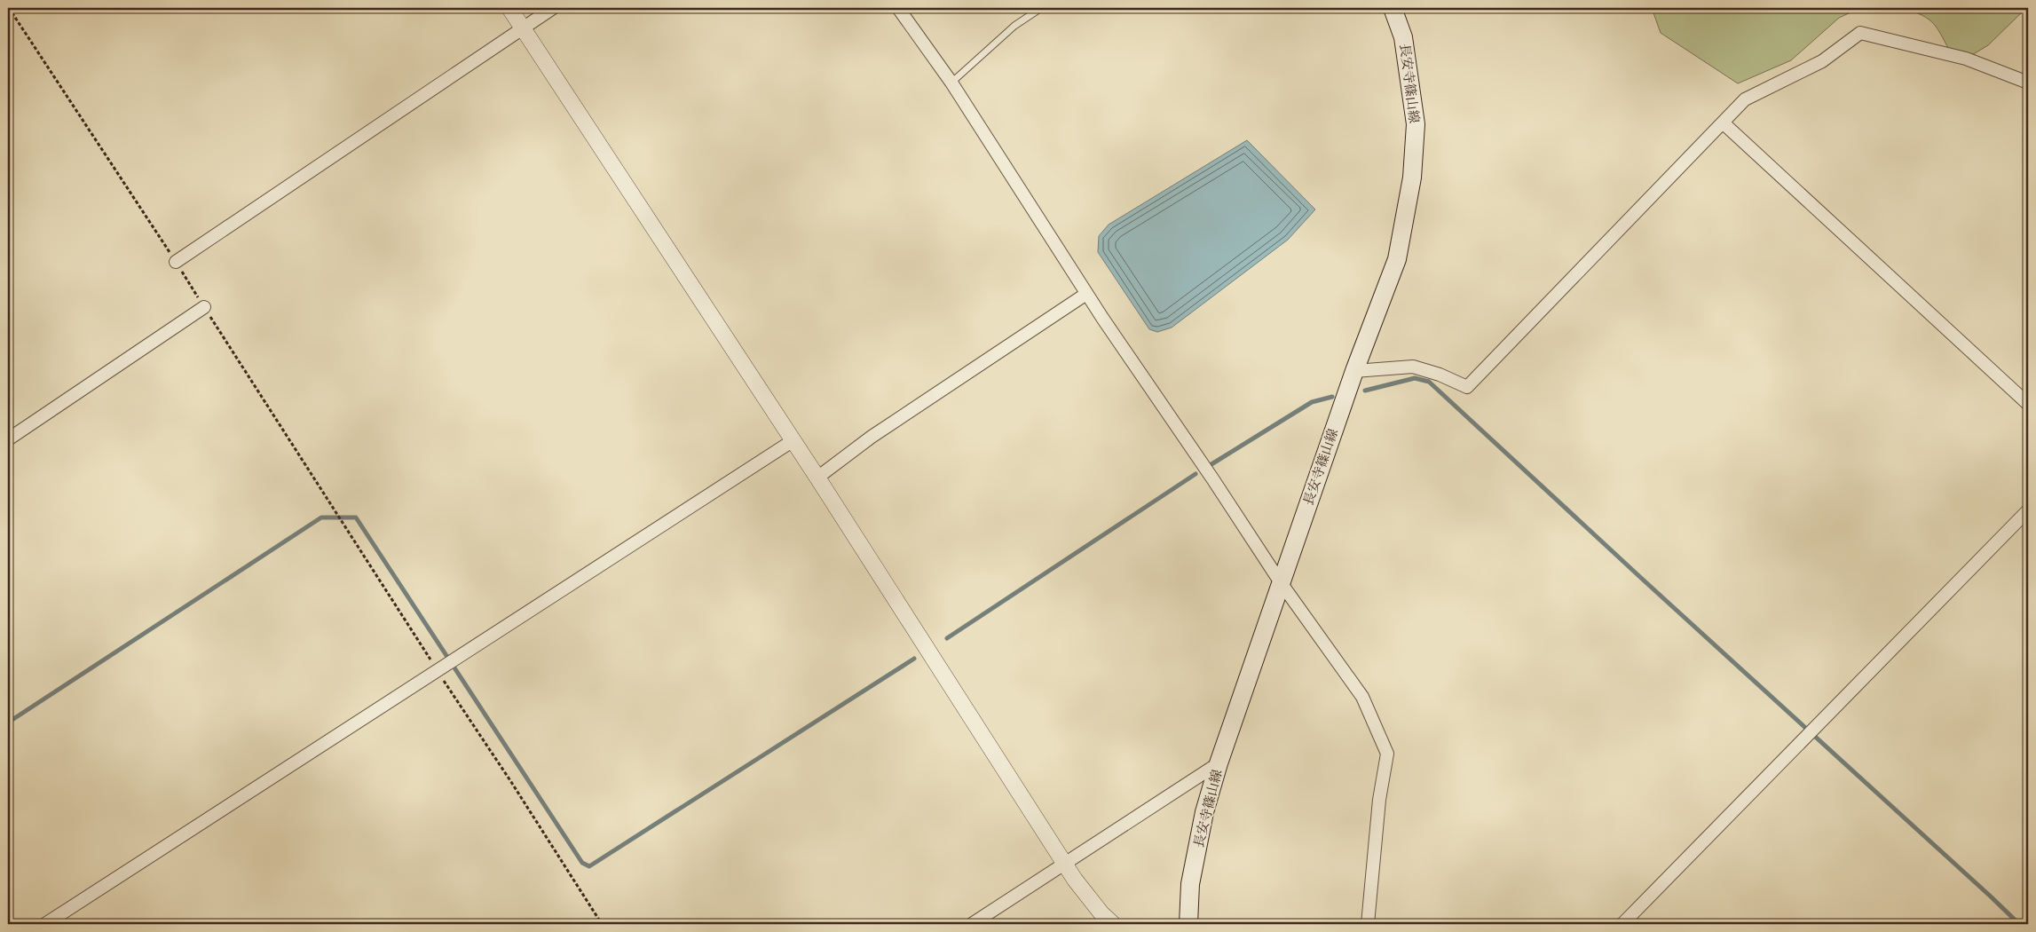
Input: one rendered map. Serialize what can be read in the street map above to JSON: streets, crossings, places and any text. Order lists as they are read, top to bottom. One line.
{"streets":{"main road":["長安寺篠山線"]}}
